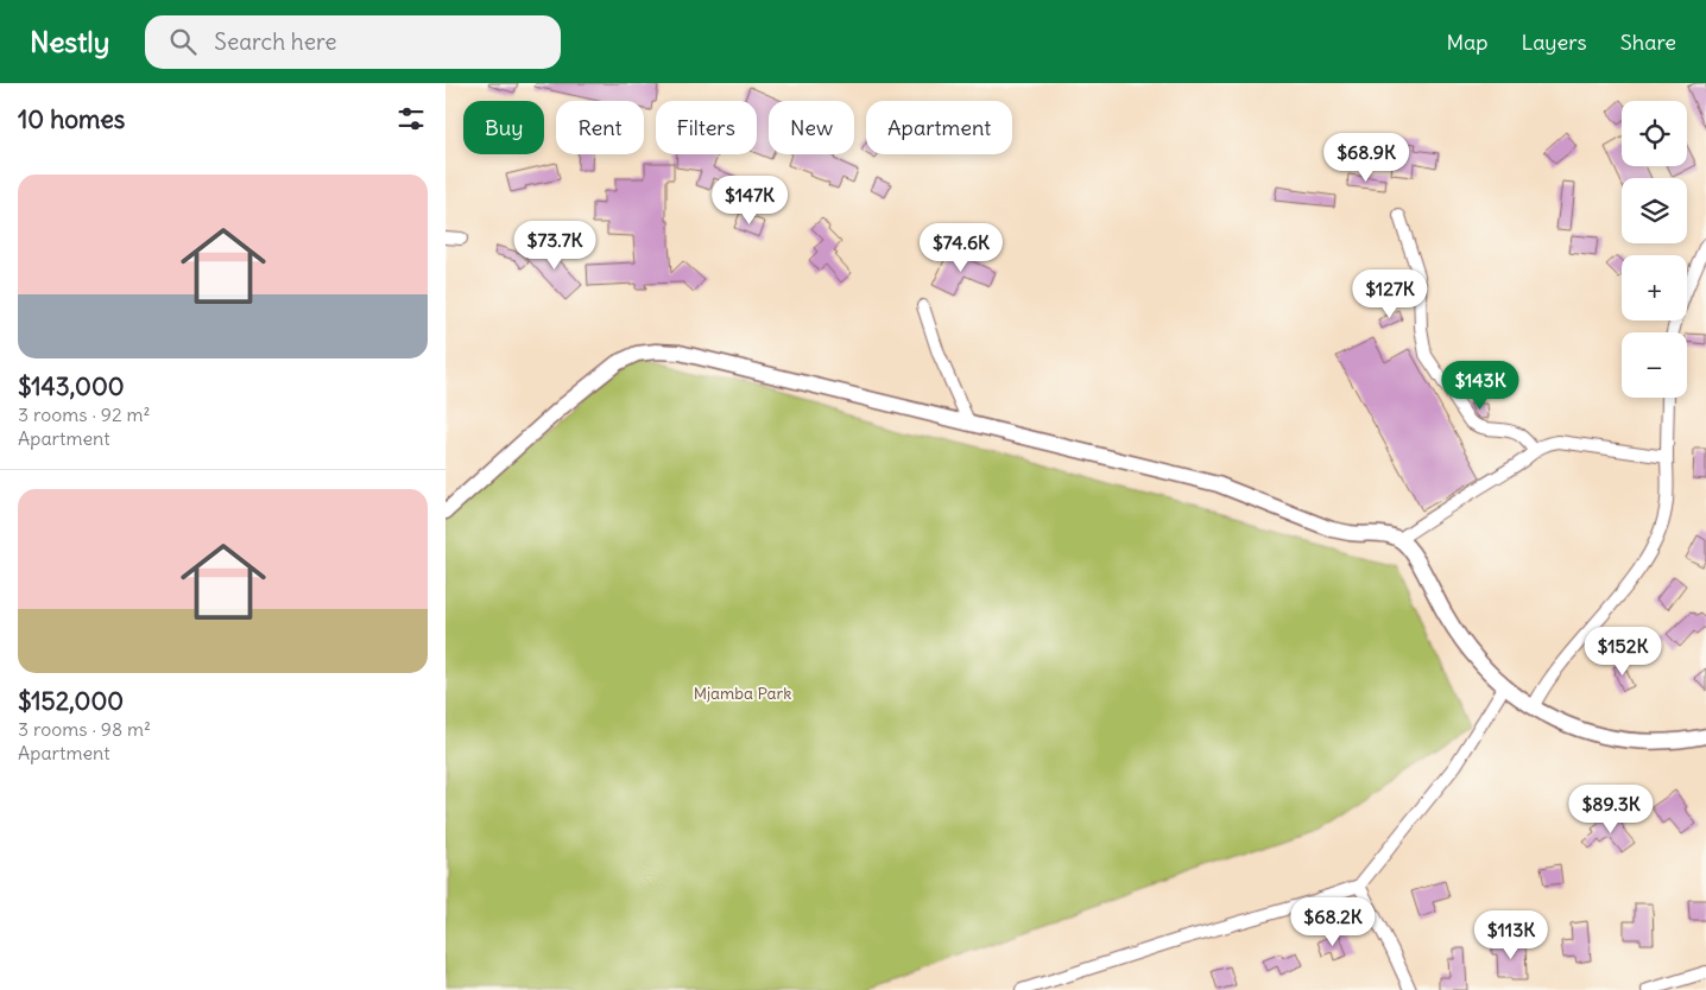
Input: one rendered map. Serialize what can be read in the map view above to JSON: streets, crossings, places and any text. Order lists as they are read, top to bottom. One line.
{"parks":["Mjamba Park"],"page":{"header":"Nestly","search":"Search here","nav":["Map","Layers","Share"],"heading":"10 homes","map_buttons":["+","−"],"chip":["Buy","Rent","Filters","New","Apartment"],"price":["$68.9K","$147K","$73.7K","$74.6K","$127K","$143K","$152K","$89.3K","$68.2K","$113K"],"list":[{"name":"$143,000","note":"3 rooms · 92 m² · Apartment"},{"name":"$152,000","note":"3 rooms · 98 m² · Apartment"}]}}
